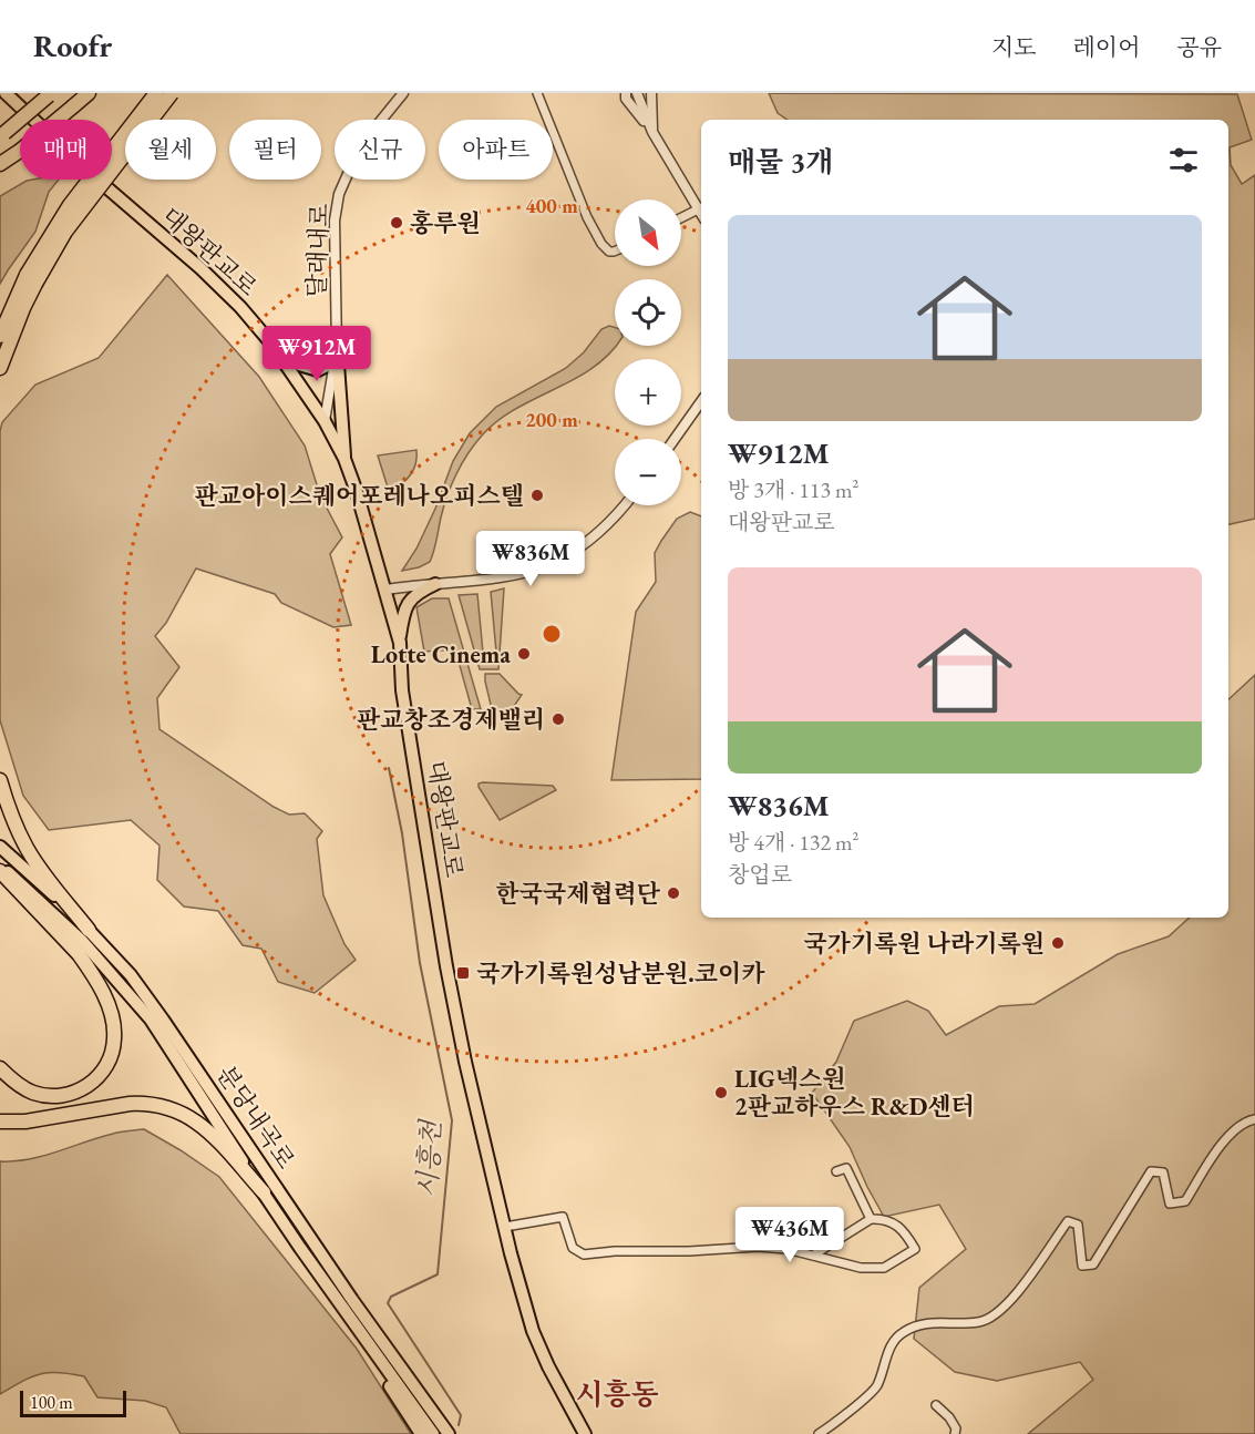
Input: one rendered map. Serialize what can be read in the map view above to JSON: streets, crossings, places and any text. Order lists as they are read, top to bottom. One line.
{"streets":{"main road":["대왕판교로","분당내곡로"],"street":["달래내로"]},"crossings":[["달래내로","대왕판교로"]],"districts":["시흥동"],"water":["시흥천"],"places":{"other":["홍루원","판교아이스퀘어포레나오피스텔","Lotte Cinema","판교창조경제밸리","한국국제협력단","국가기록원 나라기록원","LIG넥스원 2판교하우스 R&D센터"],"transit":["국가기록원성남분원.코이카"]},"scale_bar":"100 m","north":"bottom right","page":{"header":"Roofr","nav":["지도","레이어","공유"],"chip":["매매","월세","필터","신규","아파트"],"heading":"매물 3개","map_buttons":["+","−"],"list":[{"name":"₩912M","note":"방 3개 · 113 m² · 대왕판교로"},{"name":"₩836M","note":"방 4개 · 132 m² · 창업로"}],"price":["₩912M","₩836M","₩436M"],"scale":"100 m"},"rings":["400 m","200 m"]}
